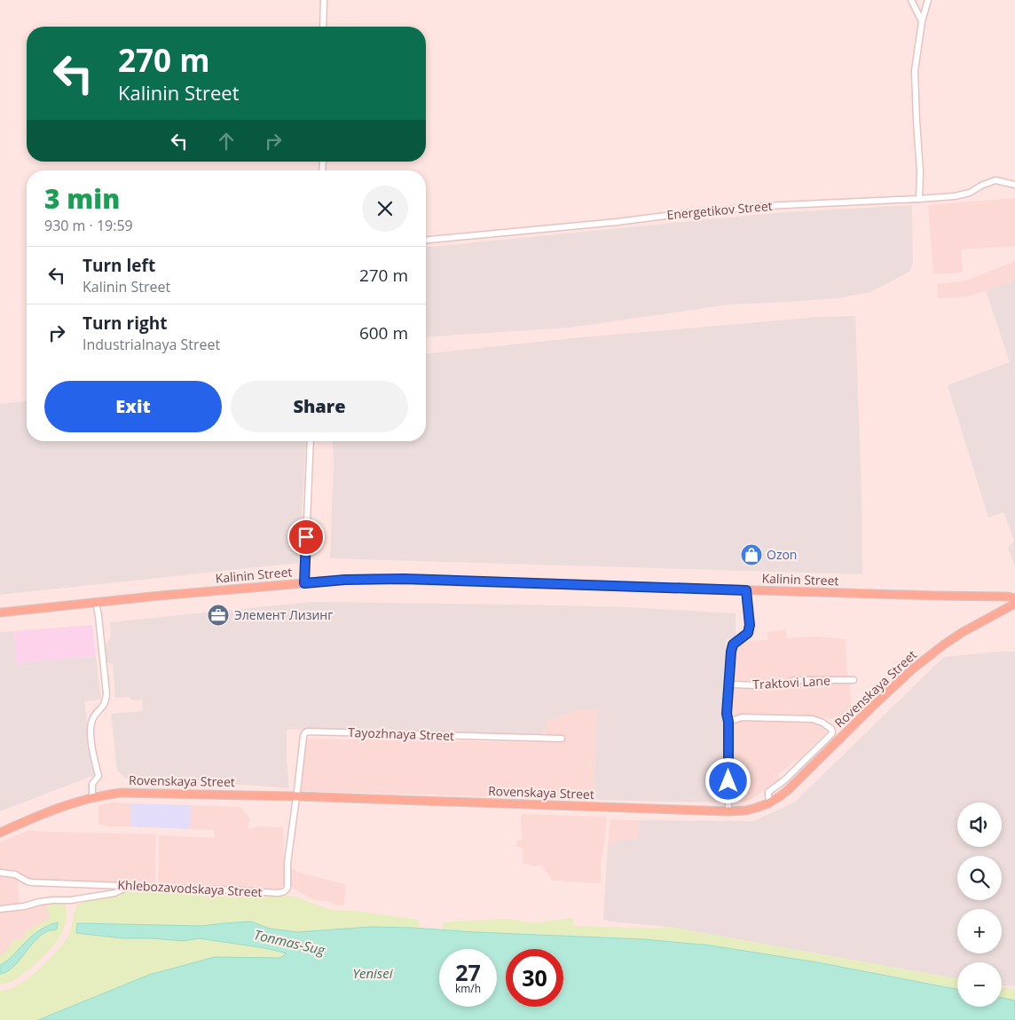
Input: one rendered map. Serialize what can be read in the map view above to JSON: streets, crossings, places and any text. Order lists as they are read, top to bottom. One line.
{"streets":{"main road":["Kalinin Street","Rovenskaya Street"],"street":["Energetikov Street","Traktovi Lane","Tayozhnaya Street","Khlebozavodskaya Street"]},"crossings":[["Rovenskaya Street","Tayozhnaya Street"],["Rovenskaya Street","Khlebozavodskaya Street"],["Tayozhnaya Street","Khlebozavodskaya Street"]],"water":["Tonmas-Sug","Yenisei"],"places":{"shop":["Ozon"],"office":["Элемент Лизинг"]},"page":{"turn":["270 m","Kalinin Street"],"heading":["3 min","930 m · 19:59"],"list":[{"name":"Turn left","note":"Kalinin Street","value":"270 m"},{"name":"Turn right","note":"Industrialnaya Street","value":"600 m"}],"buttons":["Exit","Share"],"map_buttons":["+","−"],"speed":"27 km/h","limit":"30"}}
